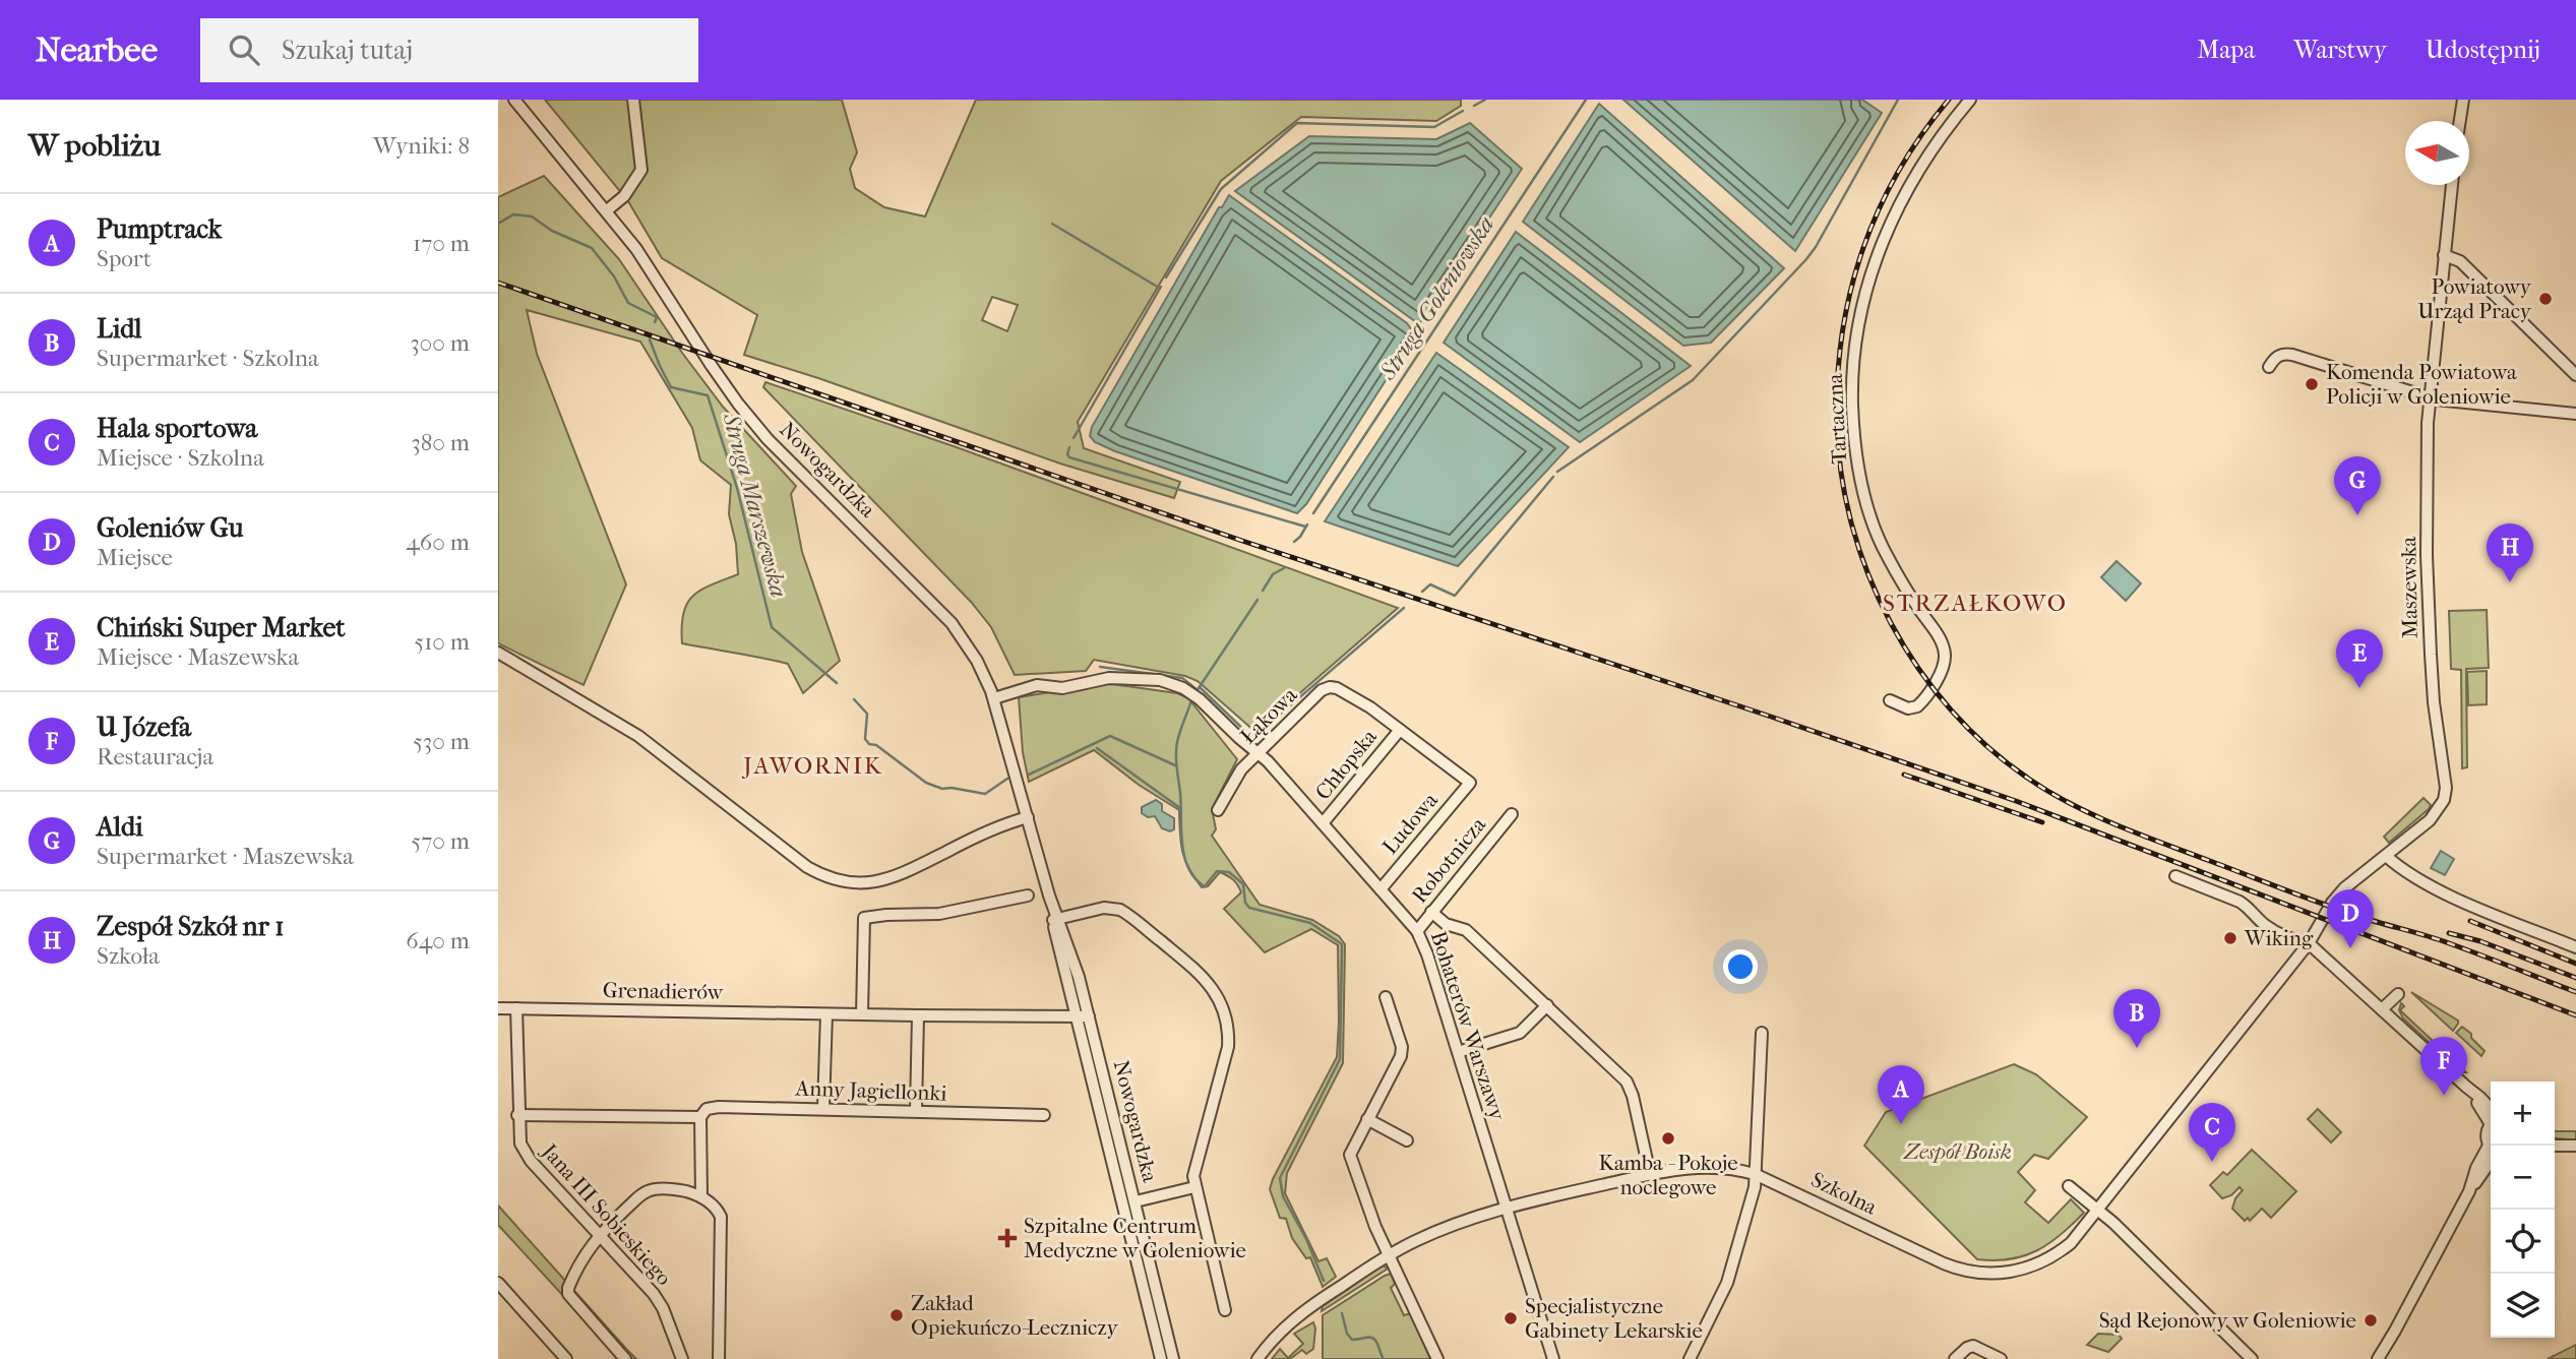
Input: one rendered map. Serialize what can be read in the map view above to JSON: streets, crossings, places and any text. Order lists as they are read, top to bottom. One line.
{"streets":{"street":["Tartaczna","Nowogardzka","Maszewska","Łąkowa","Chłopska","Ludowa","Robotnicza","Grenadierów","Bohaterów Warszawy","Anny Jagiellonki","Szkolna","Jana III Sobieskiego"]},"crossings":[["Nowogardzka","Grenadierów"],["Nowogardzka","Bohaterów Warszawy"],["Maszewska","Szkolna"],["Łąkowa","Chłopska"],["Łąkowa","Ludowa"],["Łąkowa","Bohaterów Warszawy"],["Chłopska","Ludowa"],["Chłopska","Bohaterów Warszawy"],["Ludowa","Bohaterów Warszawy"],["Robotnicza","Bohaterów Warszawy"],["Grenadierów","Jana III Sobieskiego"],["Bohaterów Warszawy","Szkolna"],["Anny Jagiellonki","Jana III Sobieskiego"]],"districts":["STRZAŁKOWO","JAWORNIK"],"water":["Struga Goleniowska","Struga Marszewska"],"parks":["Zespół Boisk"],"places":{"other":["Powiatowy Urząd Pracy","Komenda Powiatowa Policji w Goleniowie","Wiking","Kamba - Pokoje noclegowe","Zakład Opiekuńczo-Leczniczy","Specjalistyczne Gabinety Lekarskie","Sąd Rejonowy w Goleniowie"],"health":["Szpitalne Centrum Medyczne w Goleniowie"]},"north":"left","page":{"header":"Nearbee","search":"Szukaj tutaj","nav":["Mapa","Warstwy","Udostępnij"],"heading":["W pobliżu","Wyniki: 8"],"list":[{"mark":"A","name":"Pumptrack","note":"Sport","value":"170 m"},{"mark":"B","name":"Lidl","note":"Supermarket · Szkolna","value":"300 m"},{"mark":"C","name":"Hala sportowa","note":"Miejsce · Szkolna","value":"380 m"},{"mark":"D","name":"Goleniów Gu","note":"Miejsce","value":"460 m"},{"mark":"E","name":"Chiński Super Market","note":"Miejsce · Maszewska","value":"510 m"},{"mark":"F","name":"U Józefa","note":"Restauracja","value":"530 m"},{"mark":"G","name":"Aldi","note":"Supermarket · Maszewska","value":"570 m"},{"mark":"H","name":"Zespół Szkół nr 1","note":"Szkoła","value":"640 m"}],"pins":["G","H","E","D","B","F","A","C"],"map_buttons":["+","−"]}}
